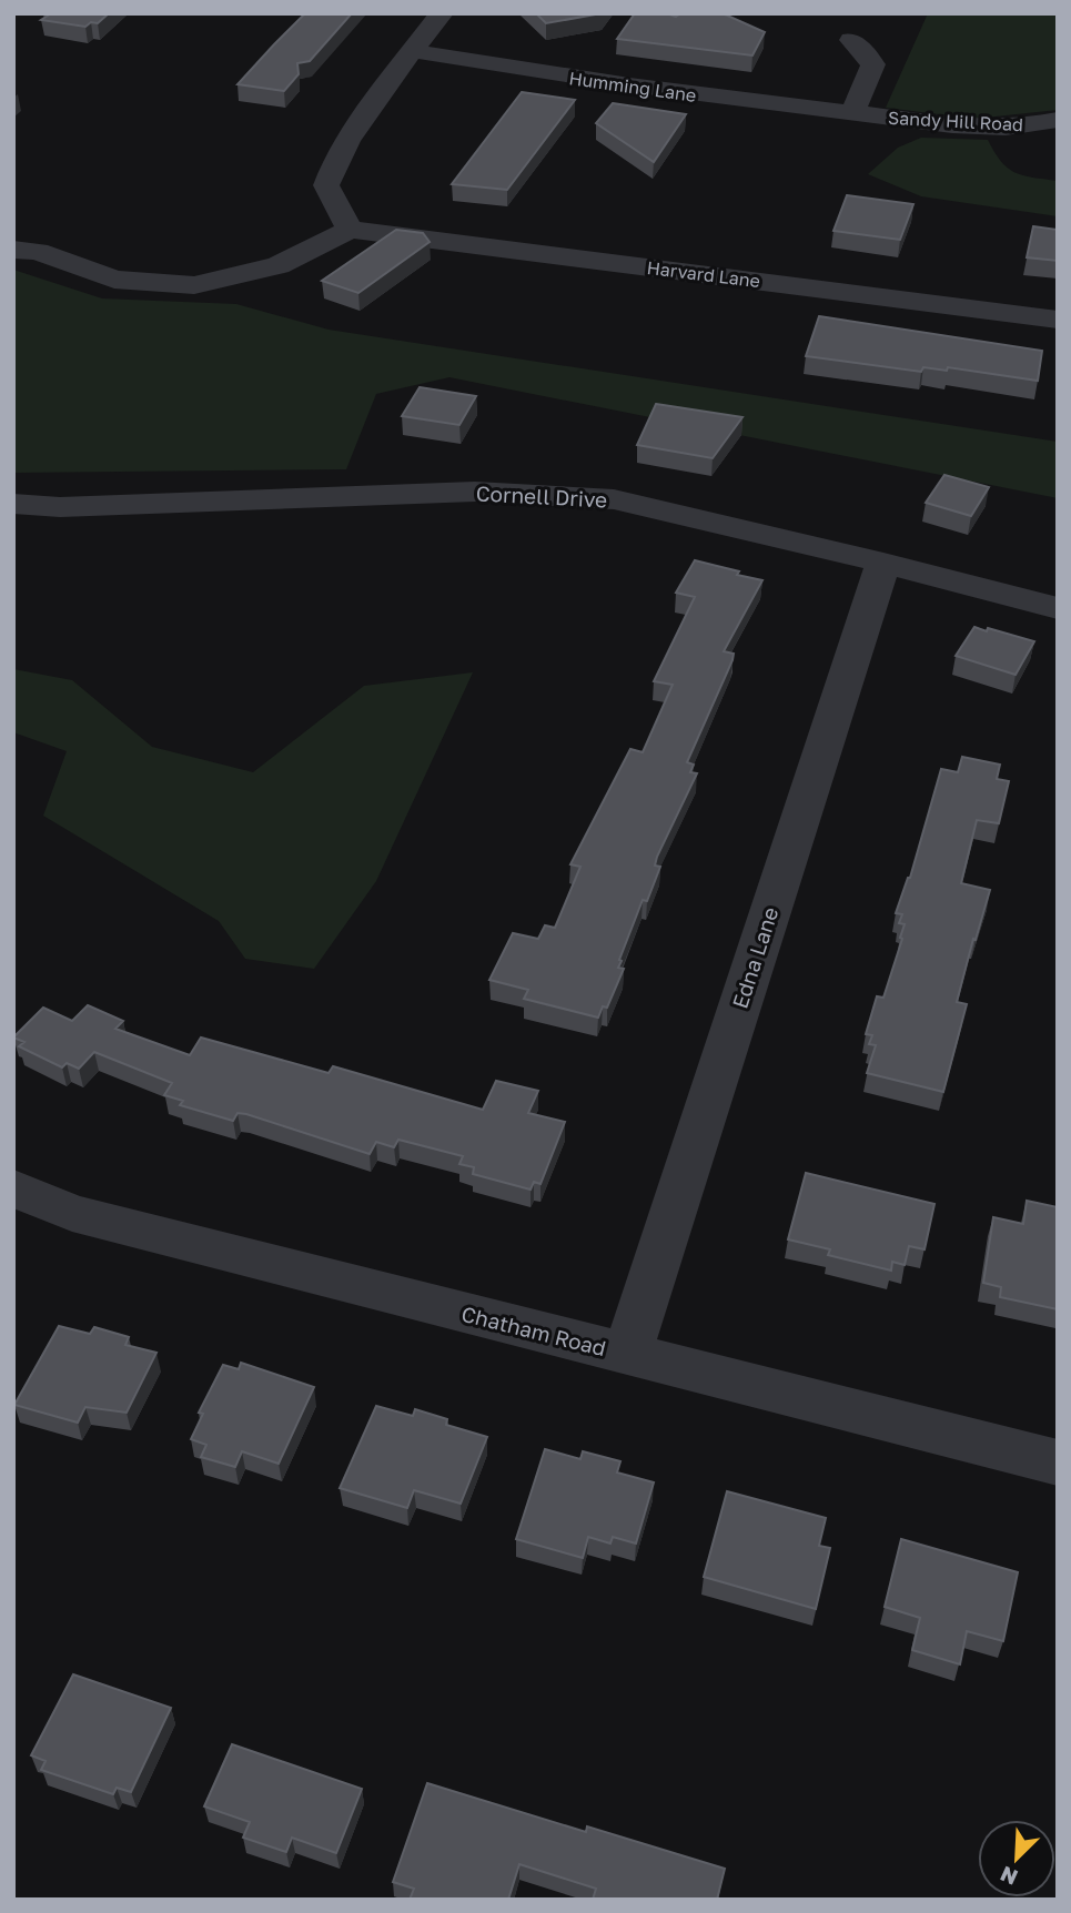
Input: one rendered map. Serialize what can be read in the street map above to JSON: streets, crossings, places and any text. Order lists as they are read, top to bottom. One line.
{"streets":{"street":["Humming Lane","Sandy Hill Road","Harvard Lane","Cornell Drive","Edna Lane","Chatham Road"]},"crossings":[["Humming Lane","Sandy Hill Road"],["Cornell Drive","Edna Lane"],["Edna Lane","Chatham Road"]],"north":"bottom left"}
